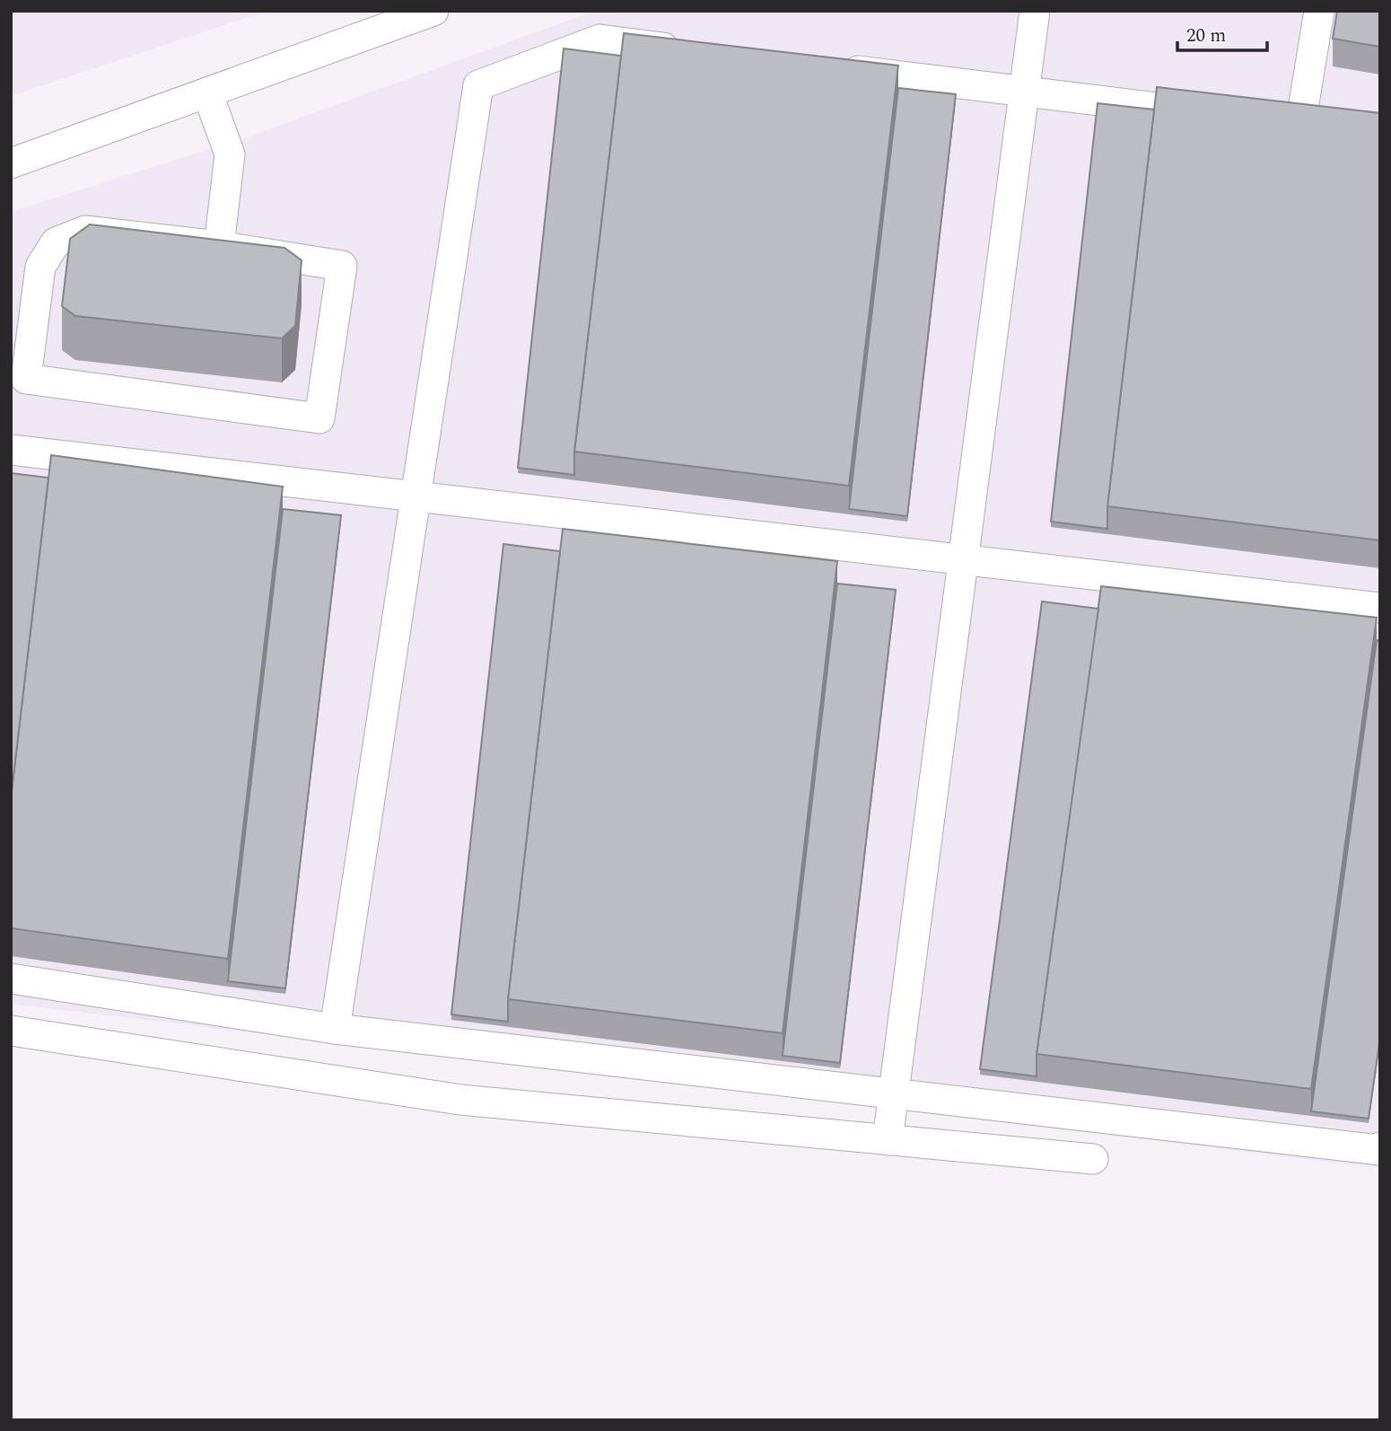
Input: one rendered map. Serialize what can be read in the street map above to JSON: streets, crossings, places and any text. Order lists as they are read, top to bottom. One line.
{"scale_bar":"20 m"}
